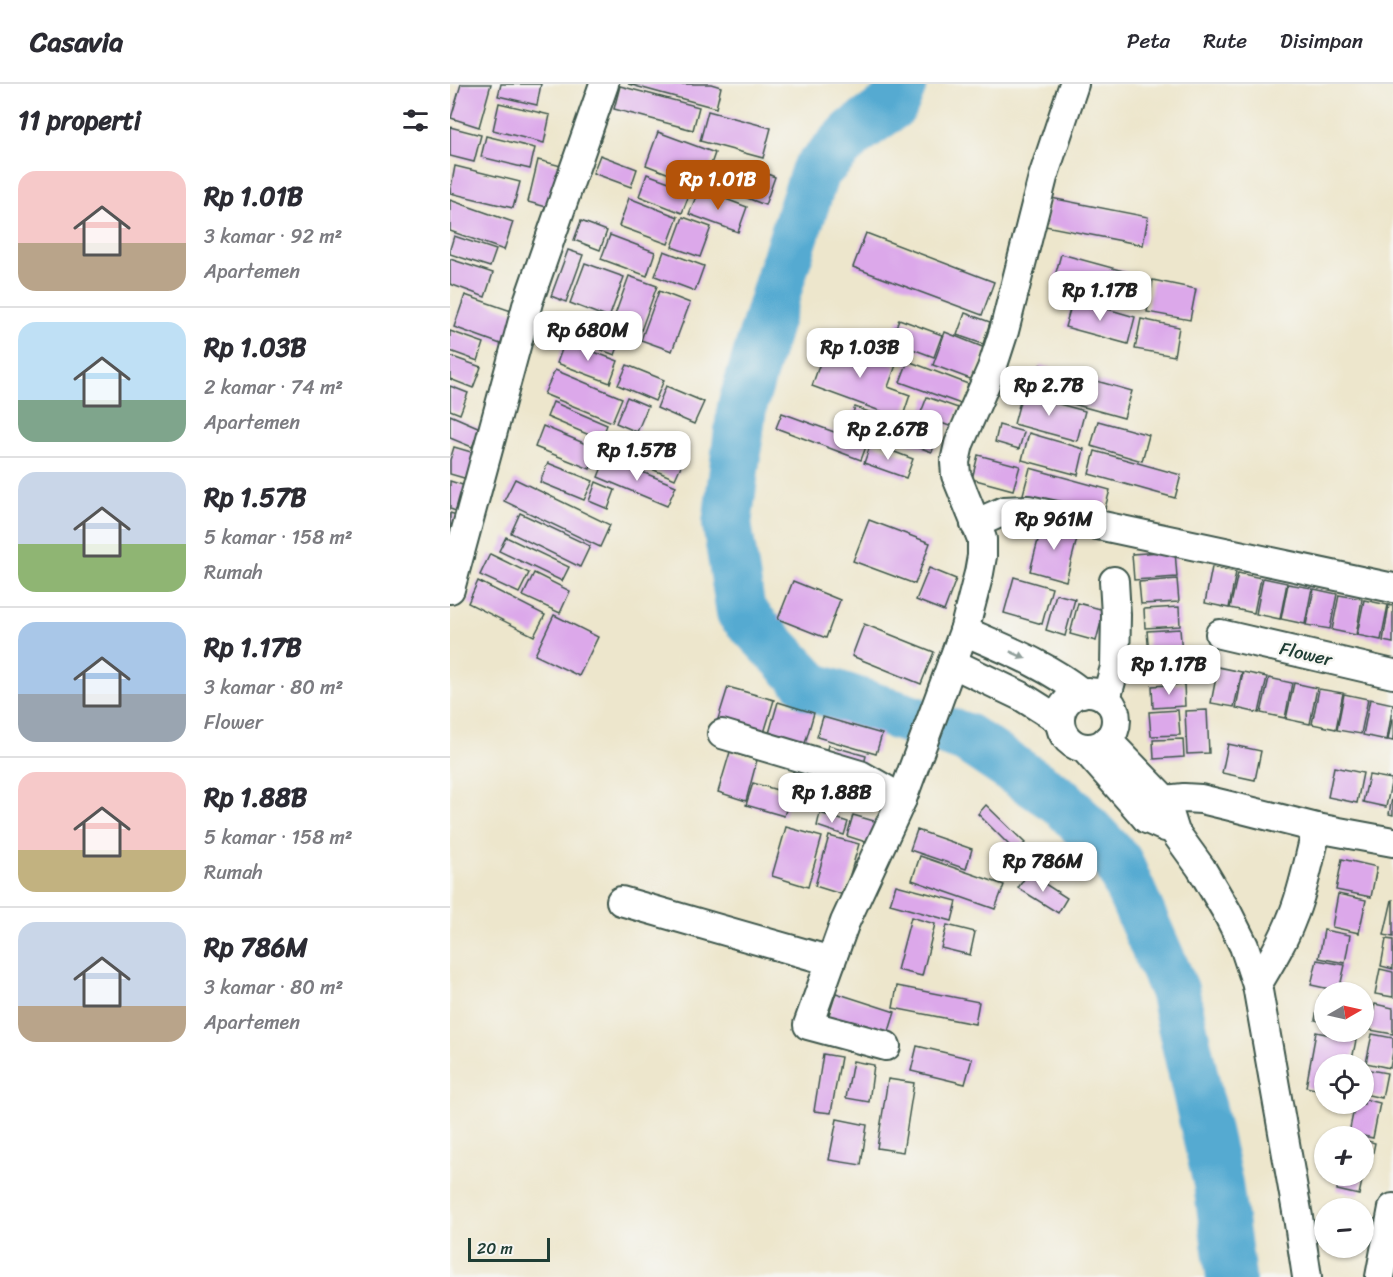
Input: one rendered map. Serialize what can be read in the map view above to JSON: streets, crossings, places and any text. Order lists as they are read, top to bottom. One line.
{"streets":{"street":["Flower"]},"scale_bar":"20 m","north":"right","page":{"header":"Casavia","nav":["Peta","Rute","Disimpan"],"heading":"11 properti","list":[{"name":"Rp 1.01B","note":"3 kamar · 92 m² · Apartemen"},{"name":"Rp 1.03B","note":"2 kamar · 74 m² · Apartemen"},{"name":"Rp 1.57B","note":"5 kamar · 158 m² · Rumah"},{"name":"Rp 1.17B","note":"3 kamar · 80 m² · Flower"},{"name":"Rp 1.88B","note":"5 kamar · 158 m² · Rumah"},{"name":"Rp 786M","note":"3 kamar · 80 m² · Apartemen"}],"price":["Rp 1.01B","Rp 1.17B","Rp 680M","Rp 1.03B","Rp 2.7B","Rp 2.67B","Rp 1.57B","Rp 961M","Rp 1.17B","Rp 1.88B","Rp 786M"],"map_buttons":["+","−"],"scale":"20 m"}}
